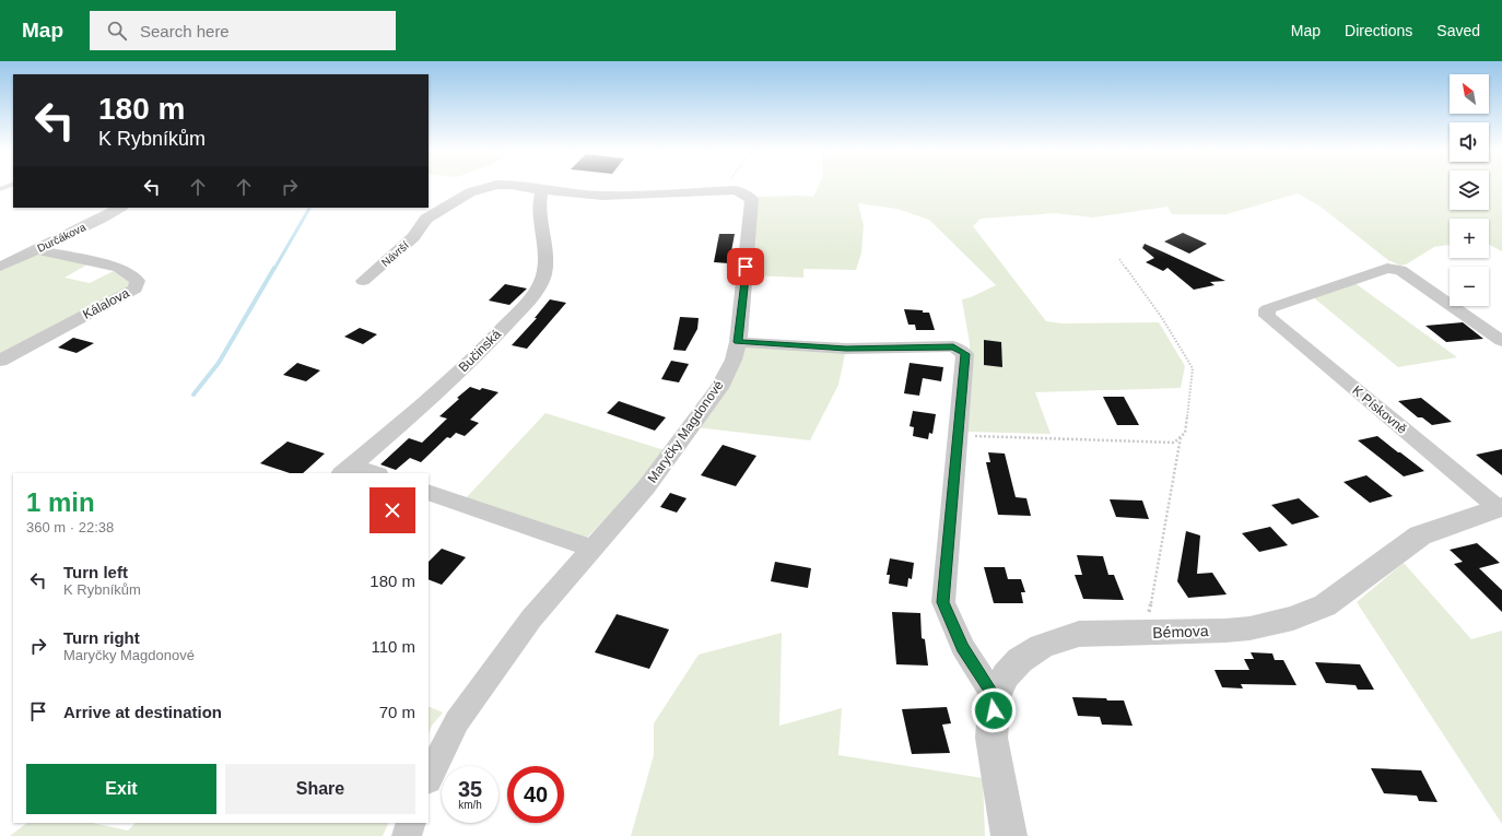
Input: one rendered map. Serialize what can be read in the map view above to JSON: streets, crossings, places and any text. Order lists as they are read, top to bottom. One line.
{"streets":{"street":["Durčákova","Návrší","Kálalova","Bučinská","K Pískovně","Maryčky Magdonové","Bémova"]},"crossings":[["Durčákova","Kálalova"],["Návrší","Bučinská"],["Návrší","Maryčky Magdonové"],["Bučinská","Maryčky Magdonové"],["K Pískovně","Bémova"]],"north":"top left","page":{"header":"Map","search":"Search here","nav":["Map","Directions","Saved"],"map_buttons":["+","−"],"turn":["180 m","K Rybníkům"],"heading":["1 min","360 m · 22:38"],"list":[{"name":"Turn left","note":"K Rybníkům","value":"180 m"},{"name":"Turn right","note":"Maryčky Magdonové","value":"110 m"},{"name":"Arrive at destination","value":"70 m"}],"buttons":["Exit","Share"],"speed":"35 km/h","limit":"40"}}
